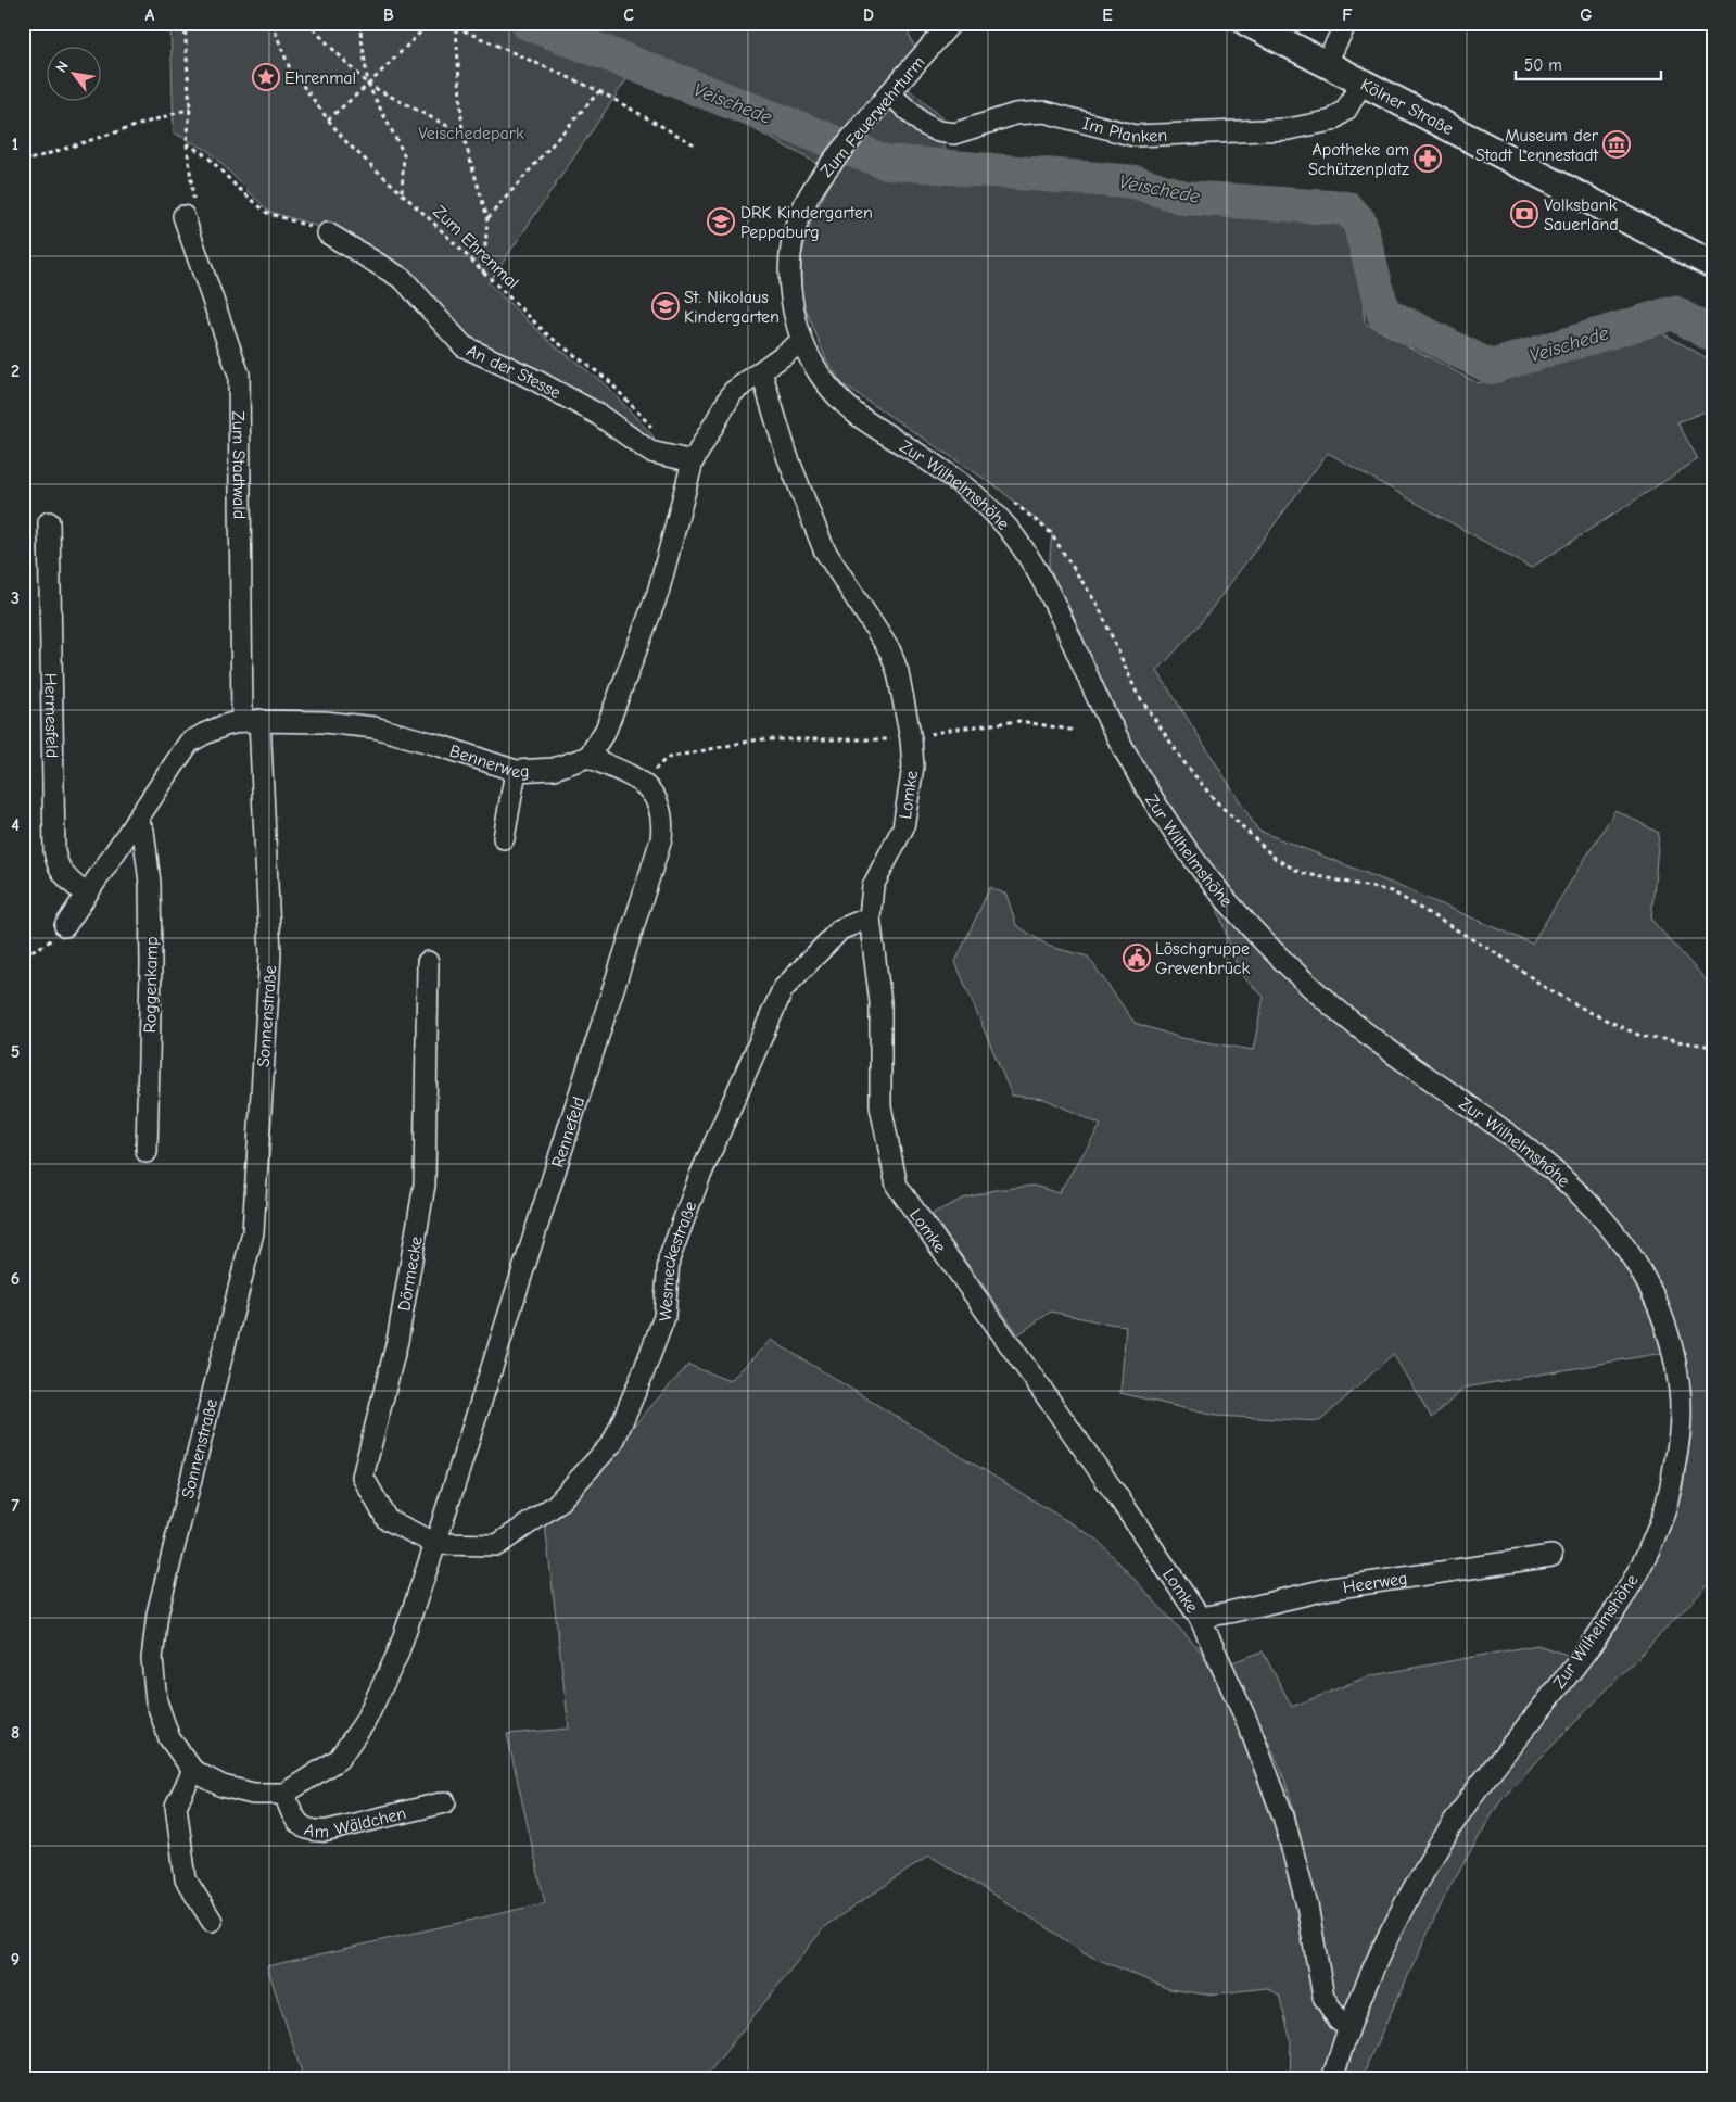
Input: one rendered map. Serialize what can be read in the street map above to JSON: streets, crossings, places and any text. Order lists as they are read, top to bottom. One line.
{"streets":{"main road":["Kölner Straße"],"street":["Zum Feuerwehrturm","Im Planken","An der Stesse","Zum Stadtwald","Zur Wilhelmshöhe","Hermesfeld","Bennerweg","Lomke","Roggenkamp","Sonnenstraße","Rennefeld","Wesmeckestraße","Dörmecke","Heerweg","Am Wäldchen"],"path":["Zum Ehrenmal"]},"crossings":[["Kölner Straße","Im Planken"],["Zum Feuerwehrturm","Im Planken"],["Zum Feuerwehrturm","Zur Wilhelmshöhe"],["Zum Stadtwald","Bennerweg"],["Zum Stadtwald","Sonnenstraße"],["Zur Wilhelmshöhe","Lomke"],["Hermesfeld","Bennerweg"],["Bennerweg","Roggenkamp"],["Bennerweg","Sonnenstraße"],["Lomke","Wesmeckestraße"],["Lomke","Heerweg"],["Sonnenstraße","Am Wäldchen"],["Rennefeld","Wesmeckestraße"],["Rennefeld","Dörmecke"],["Wesmeckestraße","Dörmecke"]],"water":["Veischede"],"parks":["Veischedepark"],"places":{"place":["Ehrenmal"],"museum":["Museum der Stadt Lennestadt"],"pharmacy":["Apotheke am Schützenplatz"],"bank":["Volksbank Sauerland"],"school or university":["DRK Kindergarten Peppaburg","St. Nikolaus Kindergarten"],"public building":["Löschgruppe Grevenbrück"]},"scale_bar":"50 m","north":"top left","grid":{"columns":["A","B","C","D","E","F","G"],"rows":["1","2","3","4","5","6","7","8","9"]}}
